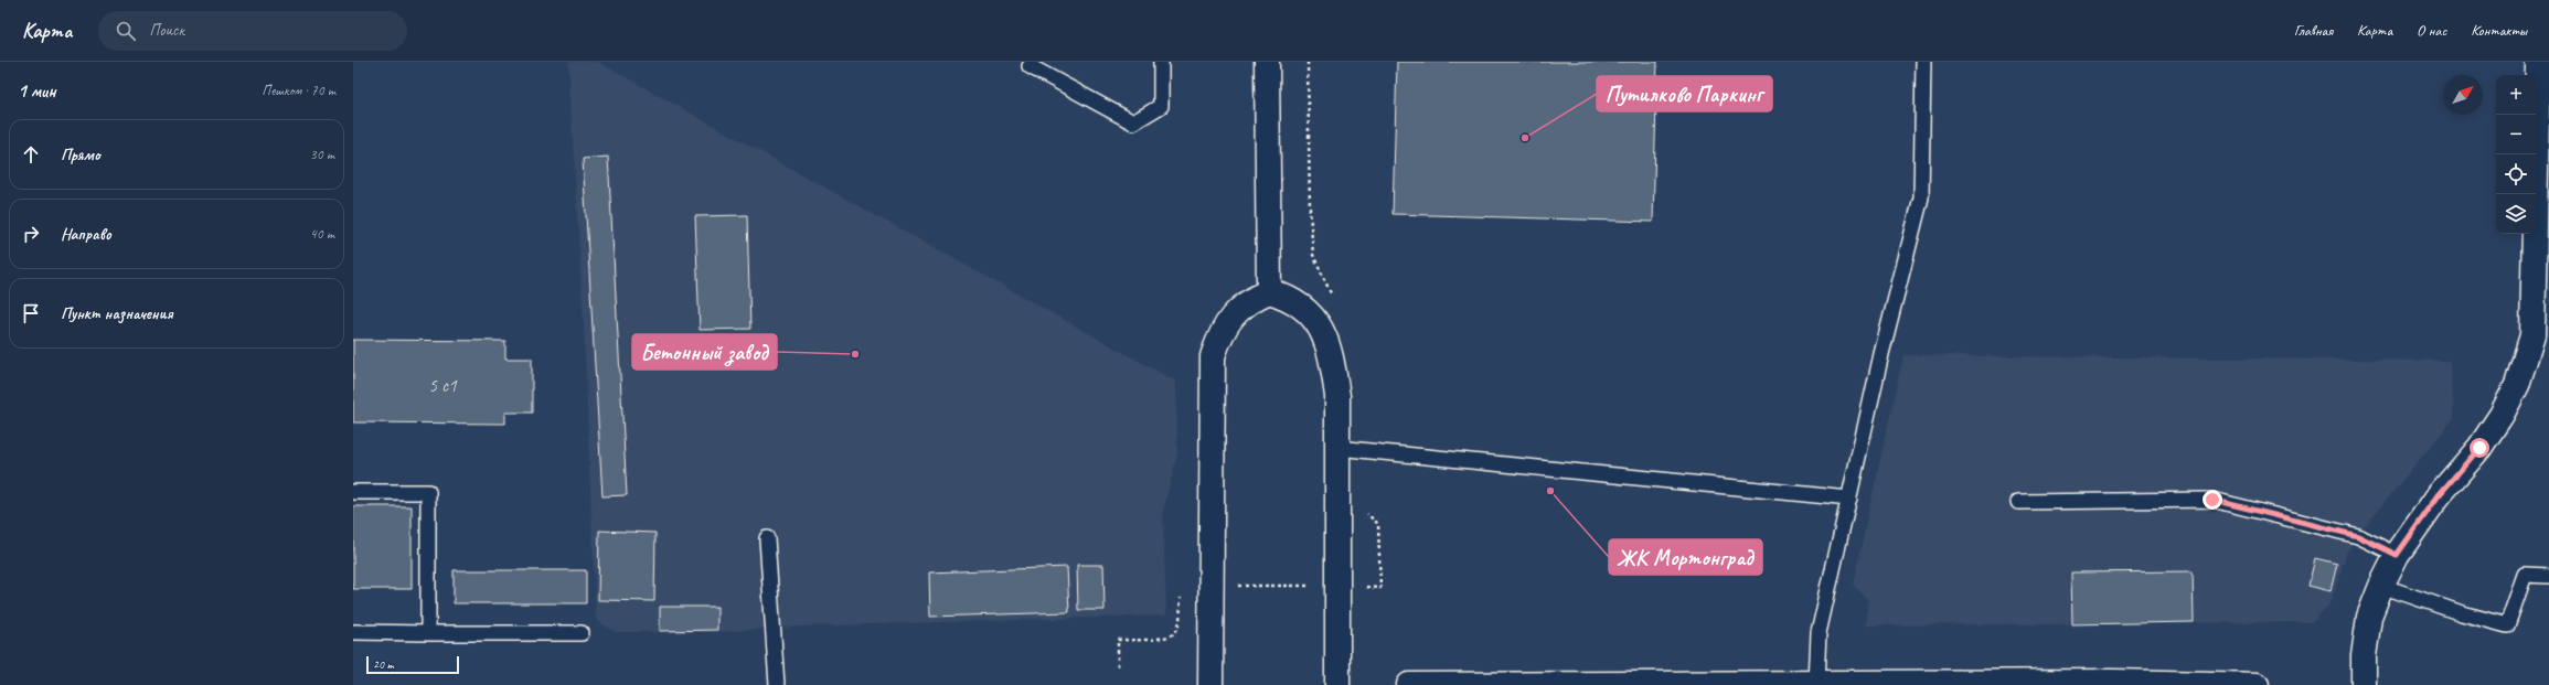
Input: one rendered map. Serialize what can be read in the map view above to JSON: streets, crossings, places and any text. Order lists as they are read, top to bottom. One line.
{"places":["Путилково Паркинг","Бетонный завод","ЖК Мортонград"],"house_numbers":["5 с1"],"scale_bar":"20 m","north":"top right","page":{"header":"Карта","search":"Поиск","nav":["Главная","Карта","О нас","Контакты"],"heading":["1 мин","Пешком · 70 m"],"map_buttons":["+","−"],"list":[["Прямо","30 m"],["Направо","40 m"],"Пункт назначения"],"scale":"20 m"}}
